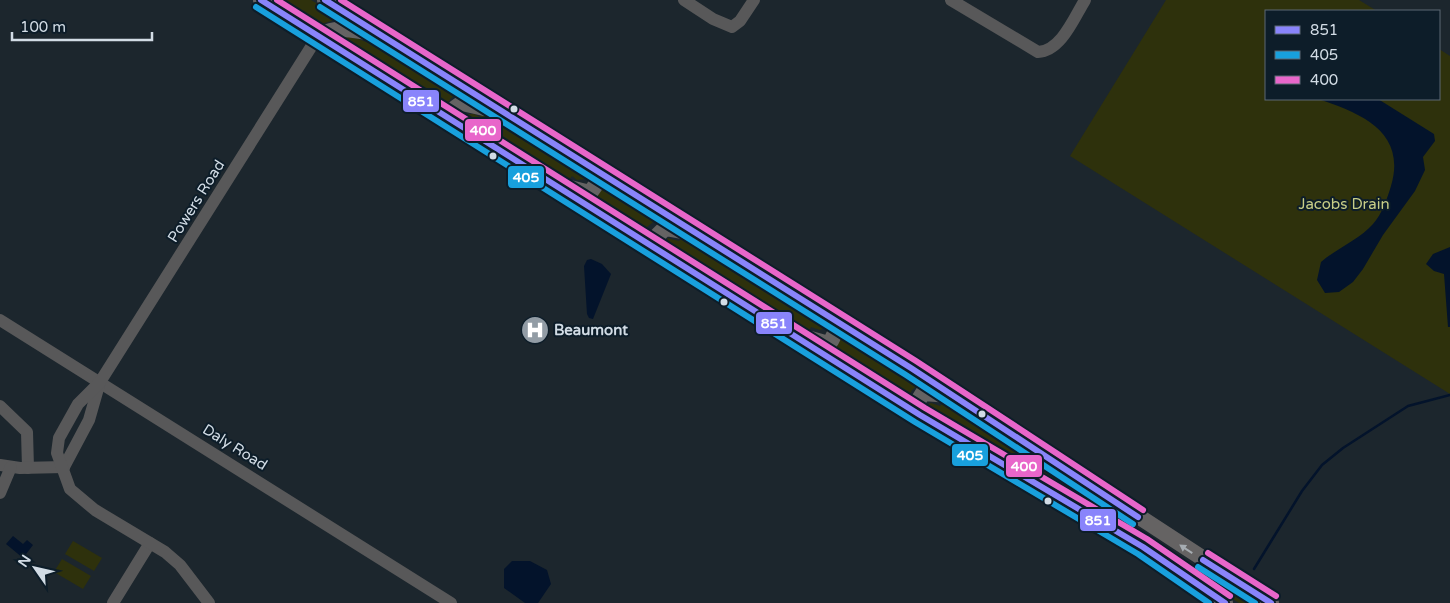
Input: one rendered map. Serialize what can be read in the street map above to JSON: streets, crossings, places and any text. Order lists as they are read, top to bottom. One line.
{"streets":{"street":["Powers Road","Daly Road"]},"crossings":[["Powers Road","Daly Road"]],"parks":["Jacobs Drain"],"places":{"hospital":["Beaumont"]},"lines":["transit line 851","transit line 400","transit line 405"],"legend":["851","405","400"],"scale_bar":"100 m","north":"top left"}
